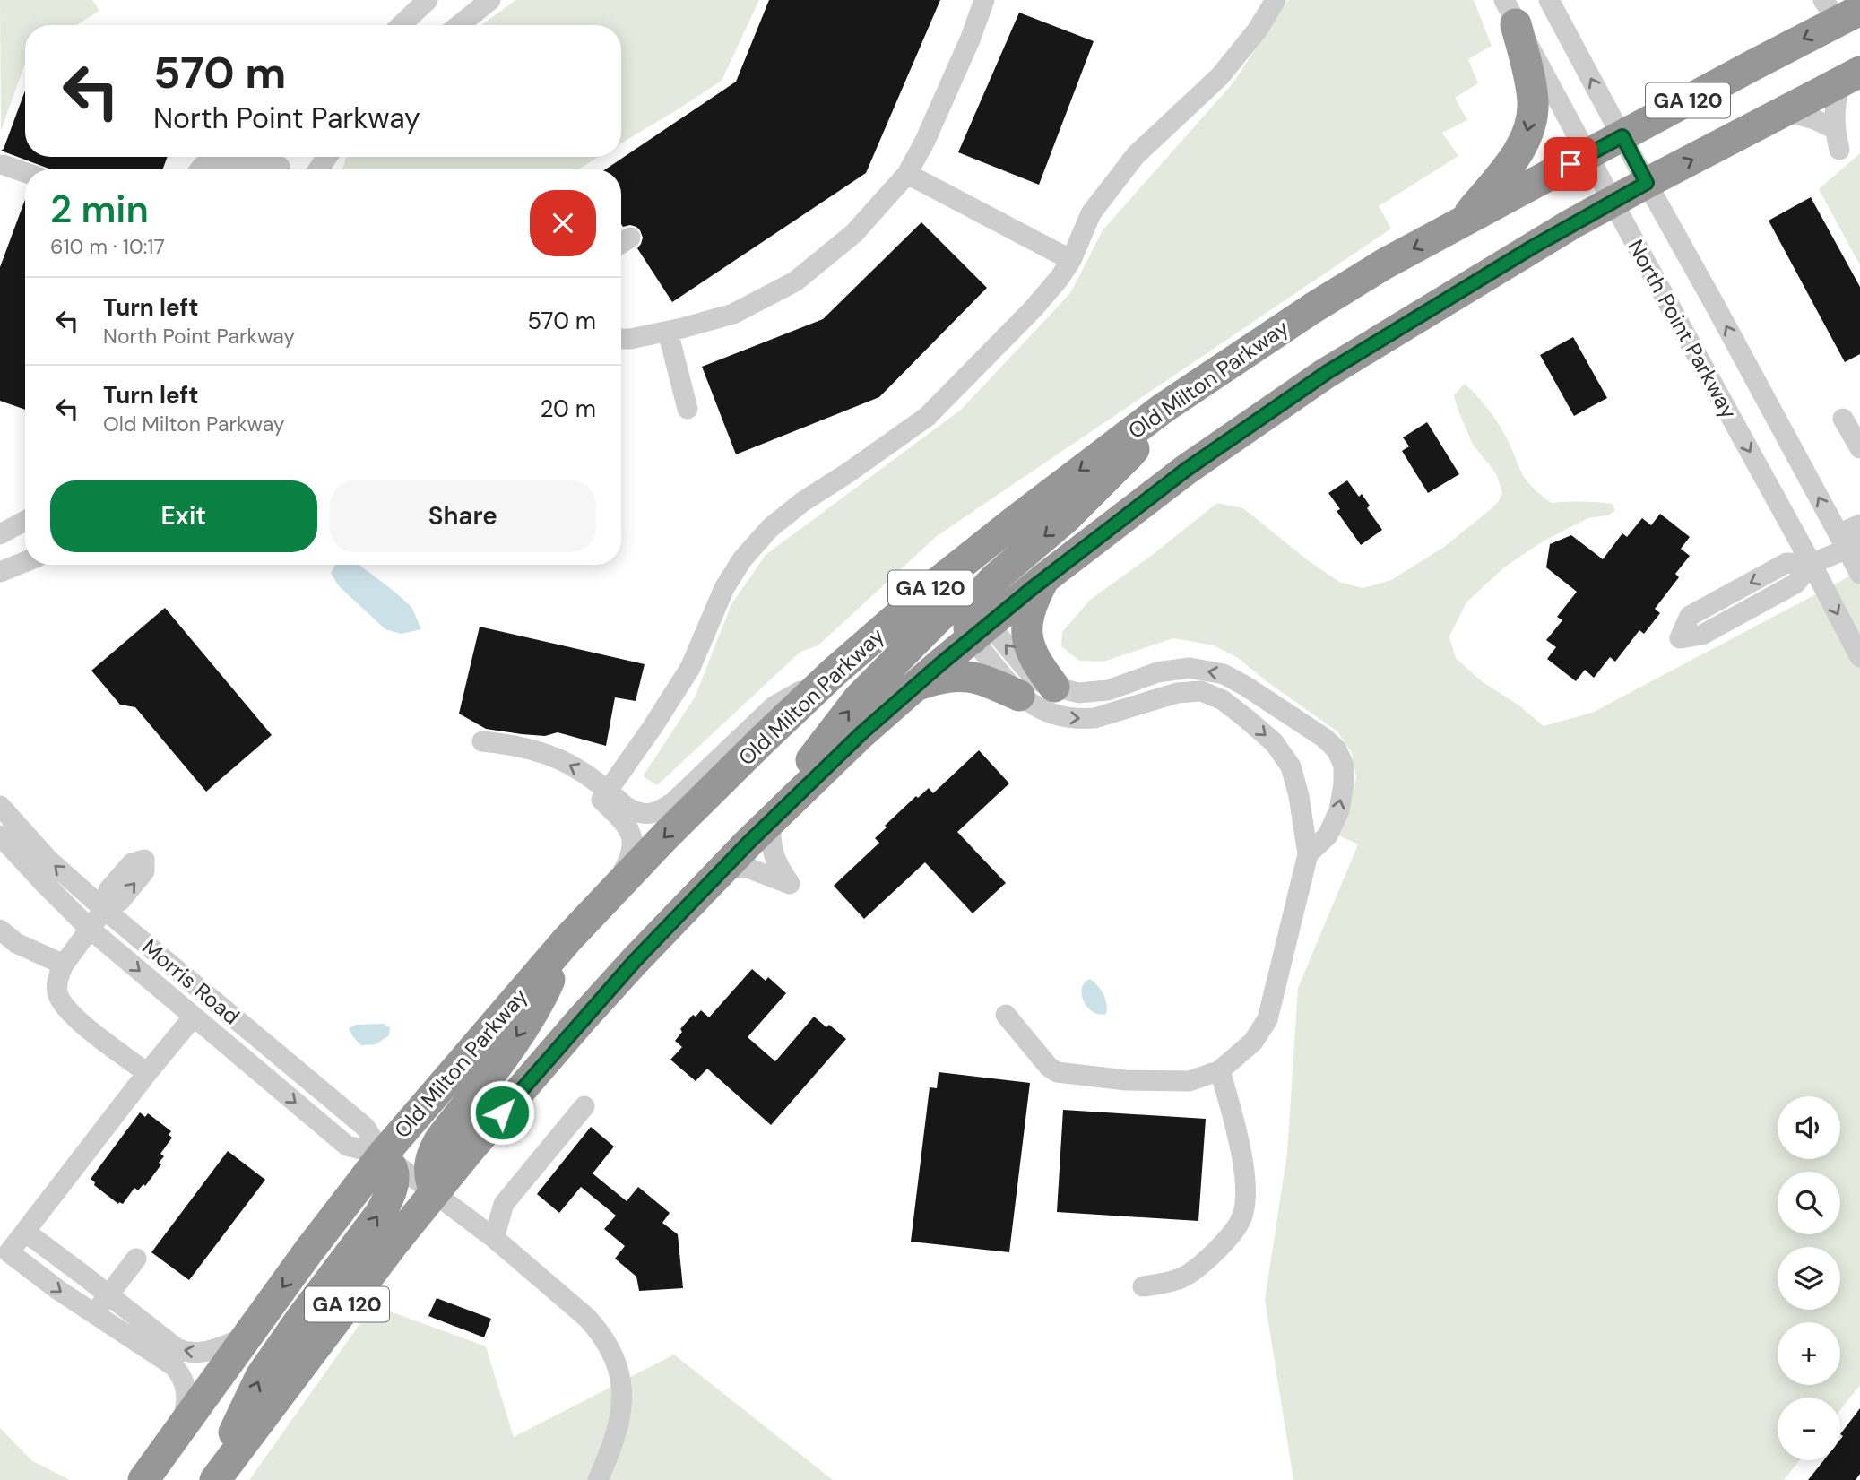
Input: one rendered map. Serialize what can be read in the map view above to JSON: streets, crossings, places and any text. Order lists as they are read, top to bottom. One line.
{"streets":{"highway":["GA 120","Old Milton Parkway"],"street":["North Point Parkway","Morris Road"]},"crossings":[["North Point Parkway","Old Milton Parkway"],["Old Milton Parkway","Morris Road"]],"page":{"turn":["570 m","North Point Parkway"],"heading":["2 min","610 m · 10:17"],"list":[{"name":"Turn left","note":"North Point Parkway","value":"570 m"},{"name":"Turn left","note":"Old Milton Parkway","value":"20 m"}],"buttons":["Exit","Share"],"map_buttons":["+","−"]}}
